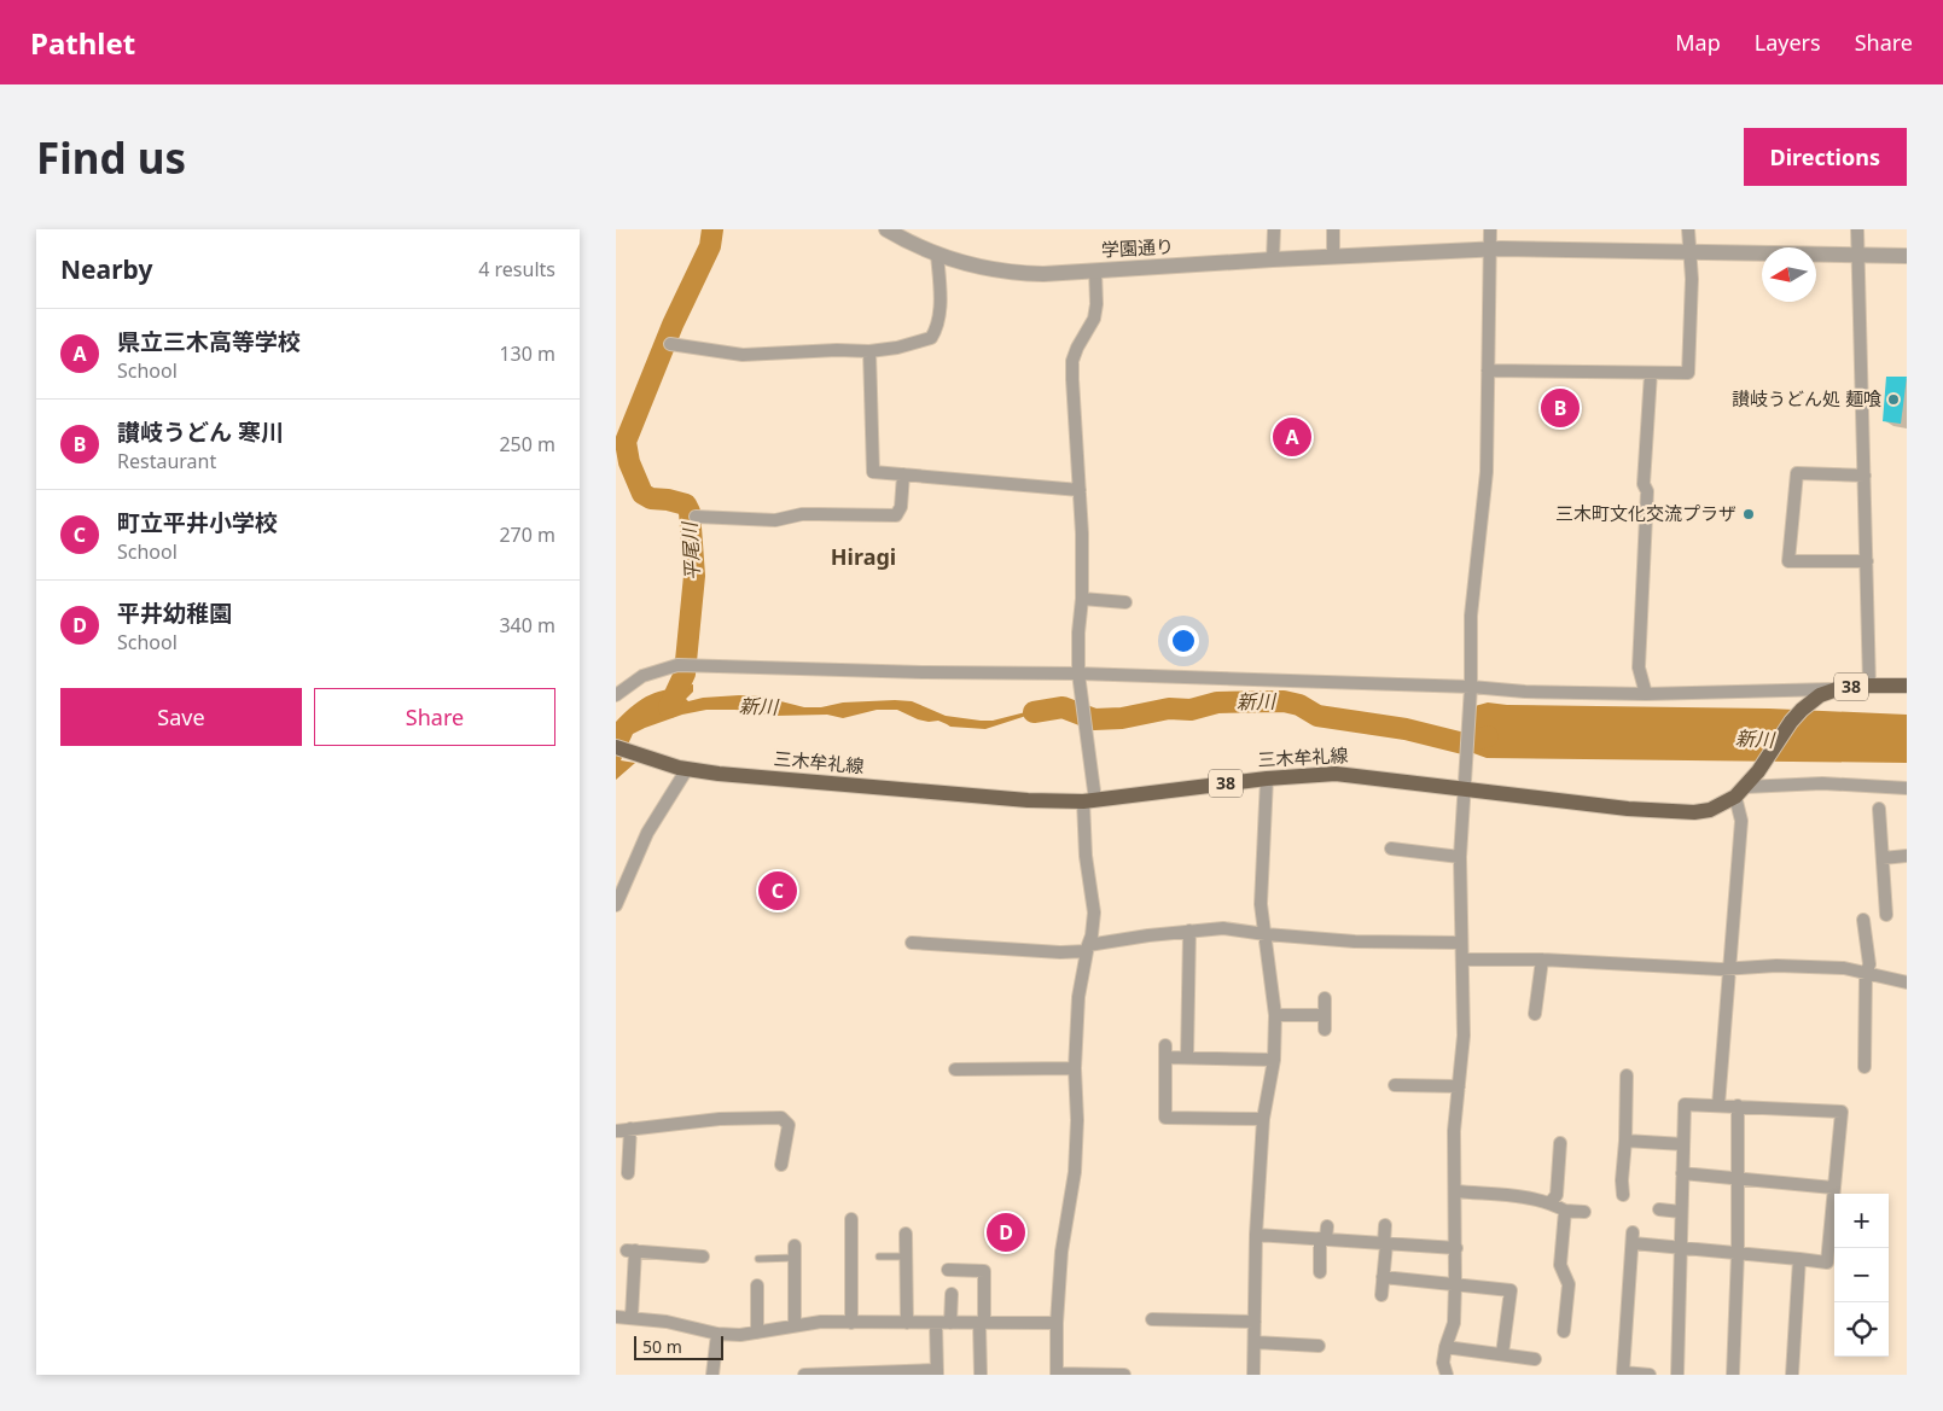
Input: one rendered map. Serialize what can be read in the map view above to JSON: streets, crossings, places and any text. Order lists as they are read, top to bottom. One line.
{"streets":{"main road":["38","三木牟礼線"],"street":["学園通り"]},"districts":["Hiragi"],"water":["平尾川","新川"],"places":["讃岐うどん処 麺喰","三木町文化交流プラザ"],"scale_bar":"50 m","north":"left","page":{"header":"Pathlet","nav":["Map","Layers","Share"],"buttons":["Directions",["Save","Share"]],"title":"Find us","heading":["Nearby","4 results"],"list":[{"mark":"A","name":"県立三木高等学校","note":"School","value":"130 m"},{"mark":"B","name":"讃岐うどん 寒川","note":"Restaurant","value":"250 m"},{"mark":"C","name":"町立平井小学校","note":"School","value":"270 m"},{"mark":"D","name":"平井幼稚園","note":"School","value":"340 m"}],"pins":["B","A","C","D"],"map_buttons":["+","−"],"scale":"50 m"}}
